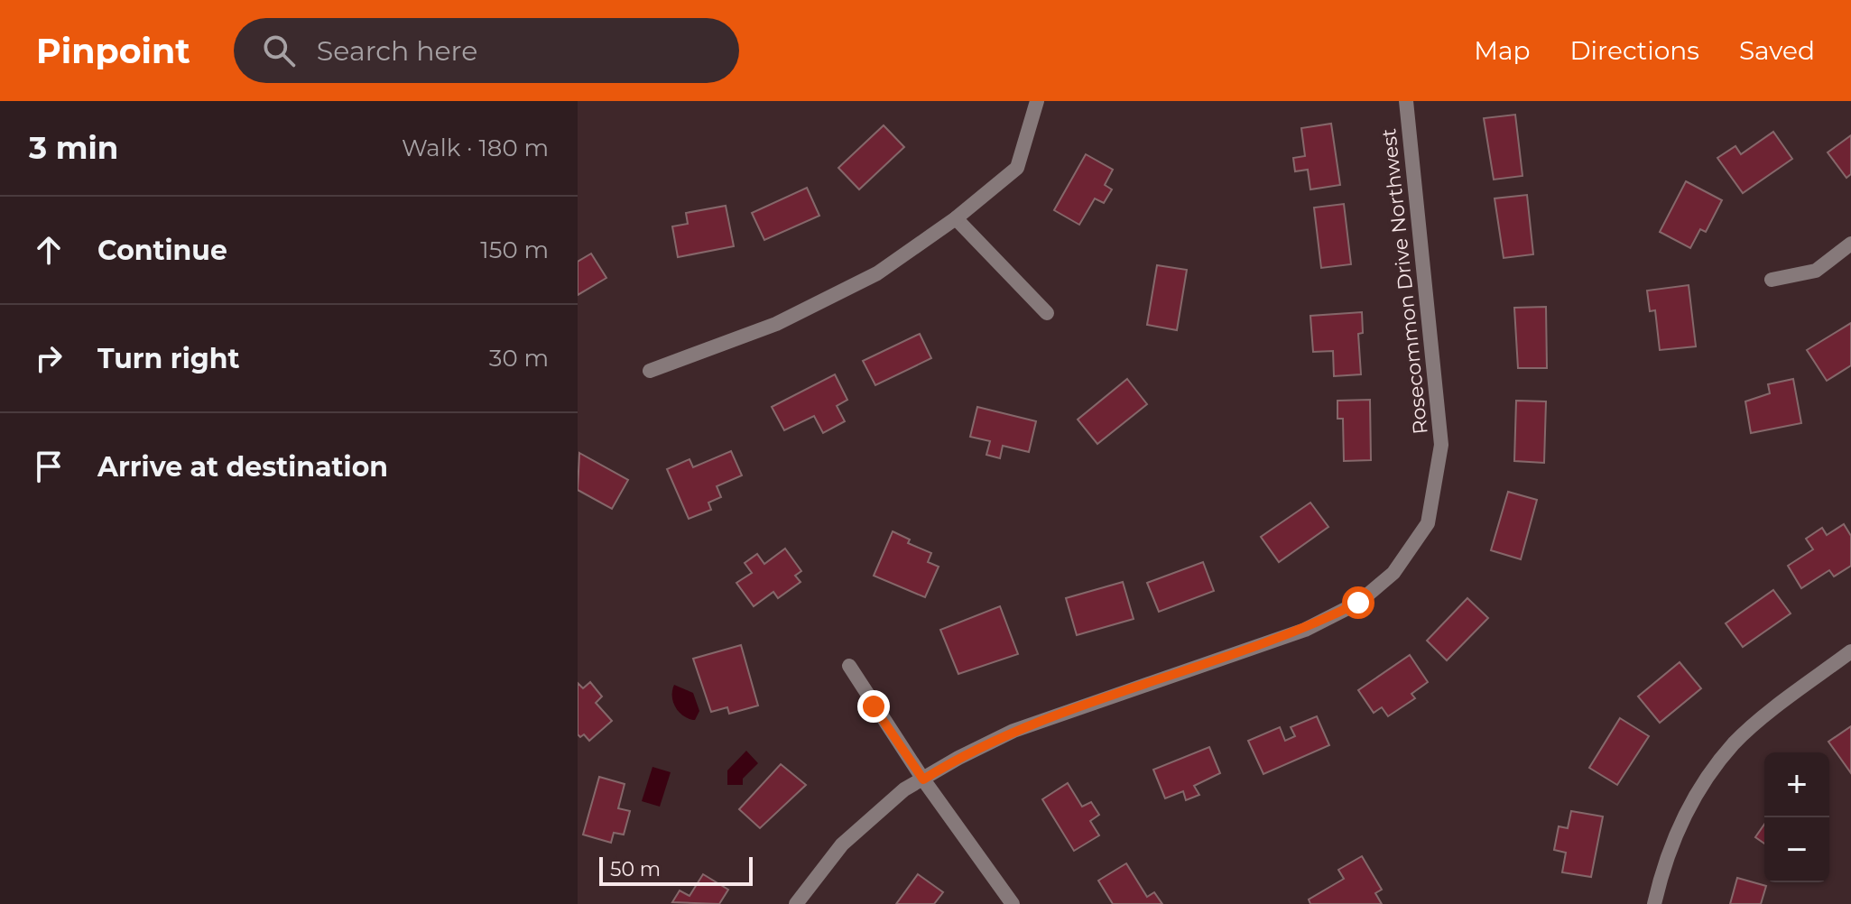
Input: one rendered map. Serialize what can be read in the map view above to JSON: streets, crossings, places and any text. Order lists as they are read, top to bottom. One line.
{"streets":{"street":["Rosecommon Drive Northwest"]},"scale_bar":"50 m","page":{"header":"Pinpoint","search":"Search here","nav":["Map","Directions","Saved"],"heading":["3 min","Walk · 180 m"],"list":[["Continue","150 m"],["Turn right","30 m"],"Arrive at destination"],"map_buttons":["+","−"],"scale":"50 m"}}
